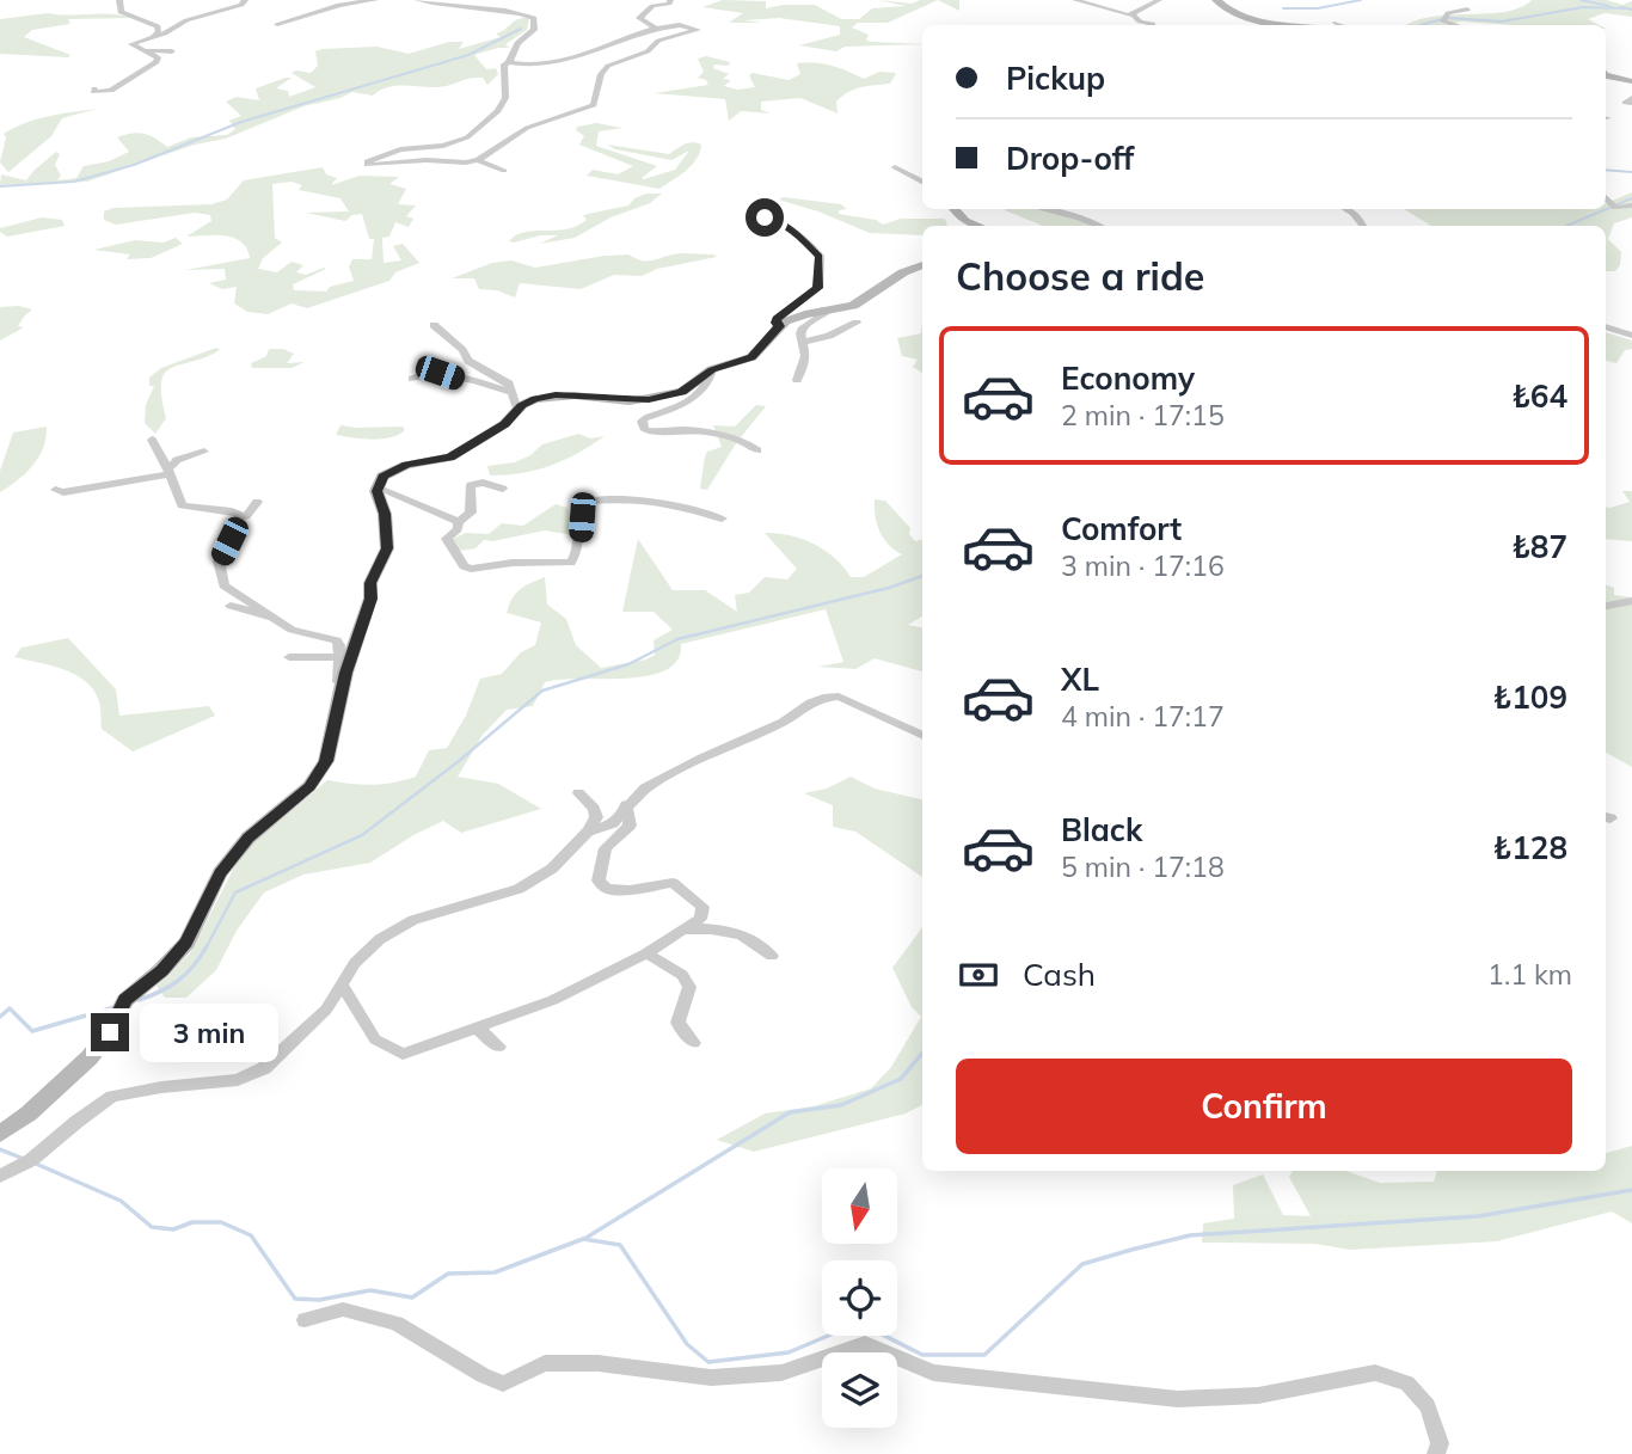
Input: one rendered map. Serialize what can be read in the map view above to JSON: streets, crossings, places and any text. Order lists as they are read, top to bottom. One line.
{"north":"bottom","page":{"banner":["Pickup","Drop-off"],"heading":"Choose a ride","list":[{"name":"Economy","note":"2 min · 17:15","value":"₺64"},{"name":"Comfort","note":"3 min · 17:16","value":"₺87"},{"name":"XL","note":"4 min · 17:17","value":"₺109"},{"name":"Black","note":"5 min · 17:18","value":"₺128"}],"pay":["Cash","1.1 km"],"bubble":"3 min","buttons":"Confirm"}}
